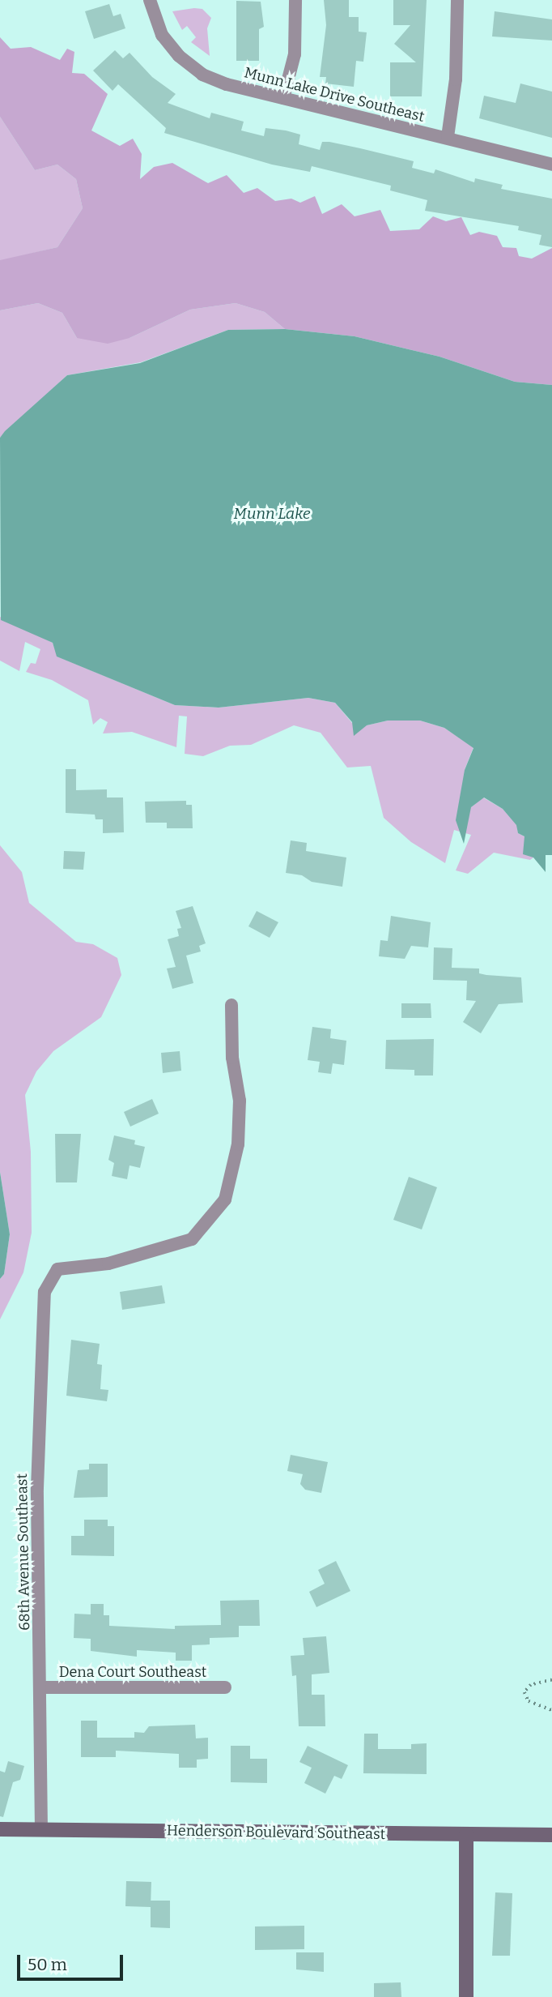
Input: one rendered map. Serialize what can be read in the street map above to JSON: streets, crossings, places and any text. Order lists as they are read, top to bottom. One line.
{"streets":{"street":["Munn Lake Drive Southeast","68th Avenue Southeast","Dena Court Southeast","Henderson Boulevard Southeast"]},"crossings":[["68th Avenue Southeast","Dena Court Southeast"],["68th Avenue Southeast","Henderson Boulevard Southeast"]],"water":["Munn Lake"],"scale_bar":"50 m"}
